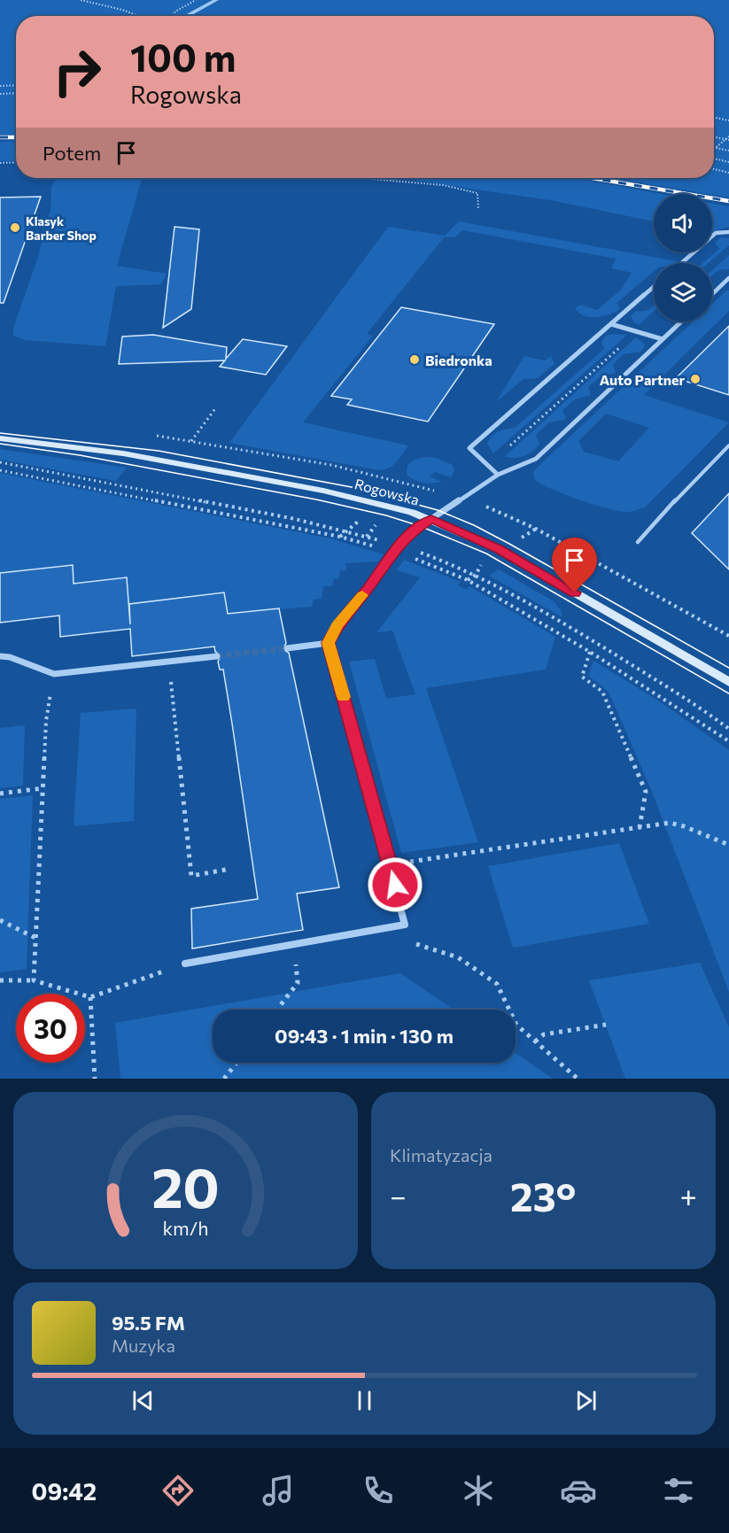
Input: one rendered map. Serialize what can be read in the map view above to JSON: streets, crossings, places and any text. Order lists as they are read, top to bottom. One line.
{"streets":{"street":["Rogowska"]},"places":["Klasyk Barber Shop","Biedronka","Auto Partner"],"page":{"turn":["100 m","Rogowska"],"then":"Potem","limit":"30","trip":"09:43 · 1 min · 130 m","tile":"Klimatyzacja","heat":["−","23°","+"],"song":["95.5 FM","Muzyka"],"tabs":"09:42","gauge":["20","km/h"]}}
